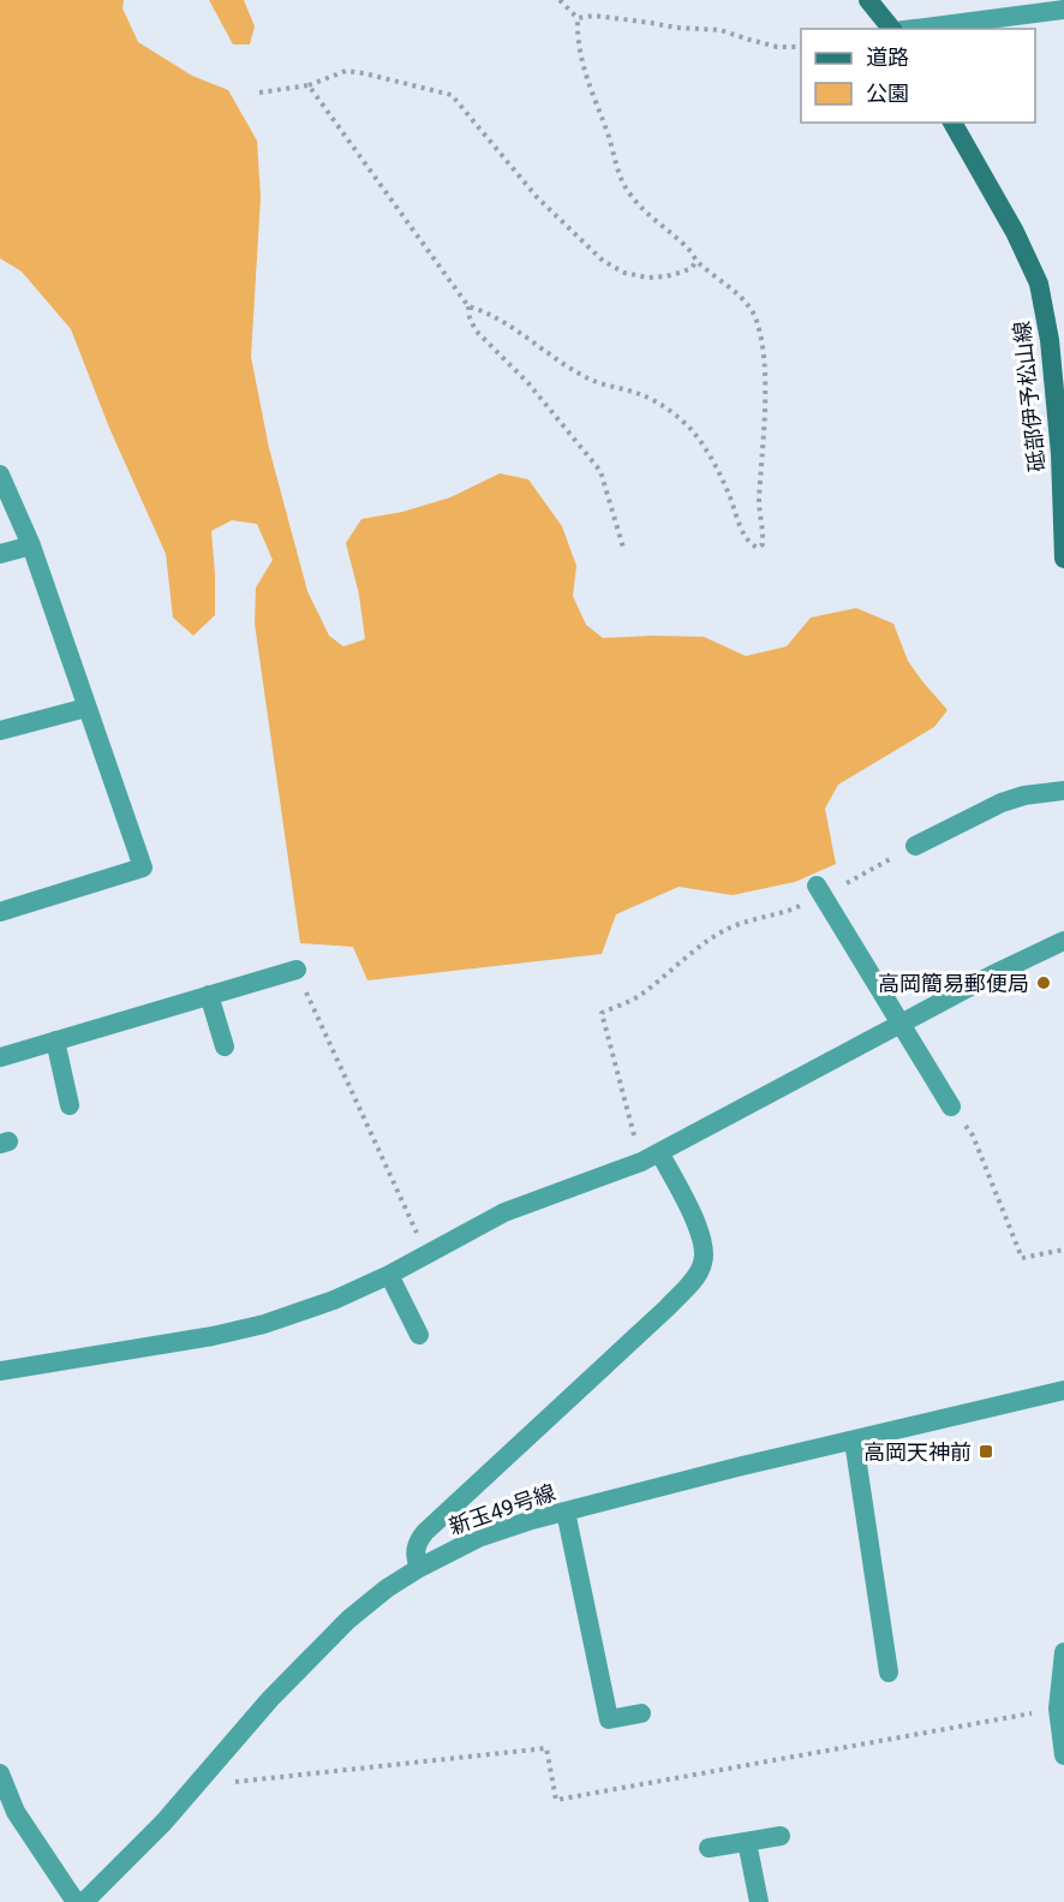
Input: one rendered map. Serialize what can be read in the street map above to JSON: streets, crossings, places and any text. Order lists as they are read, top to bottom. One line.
{"streets":{"main road":["砥部伊予松山線"],"street":["新玉49号線"]},"places":{"other":["高岡簡易郵便局"],"transit":["高岡天神前"]},"legend":["道路","公園"]}
